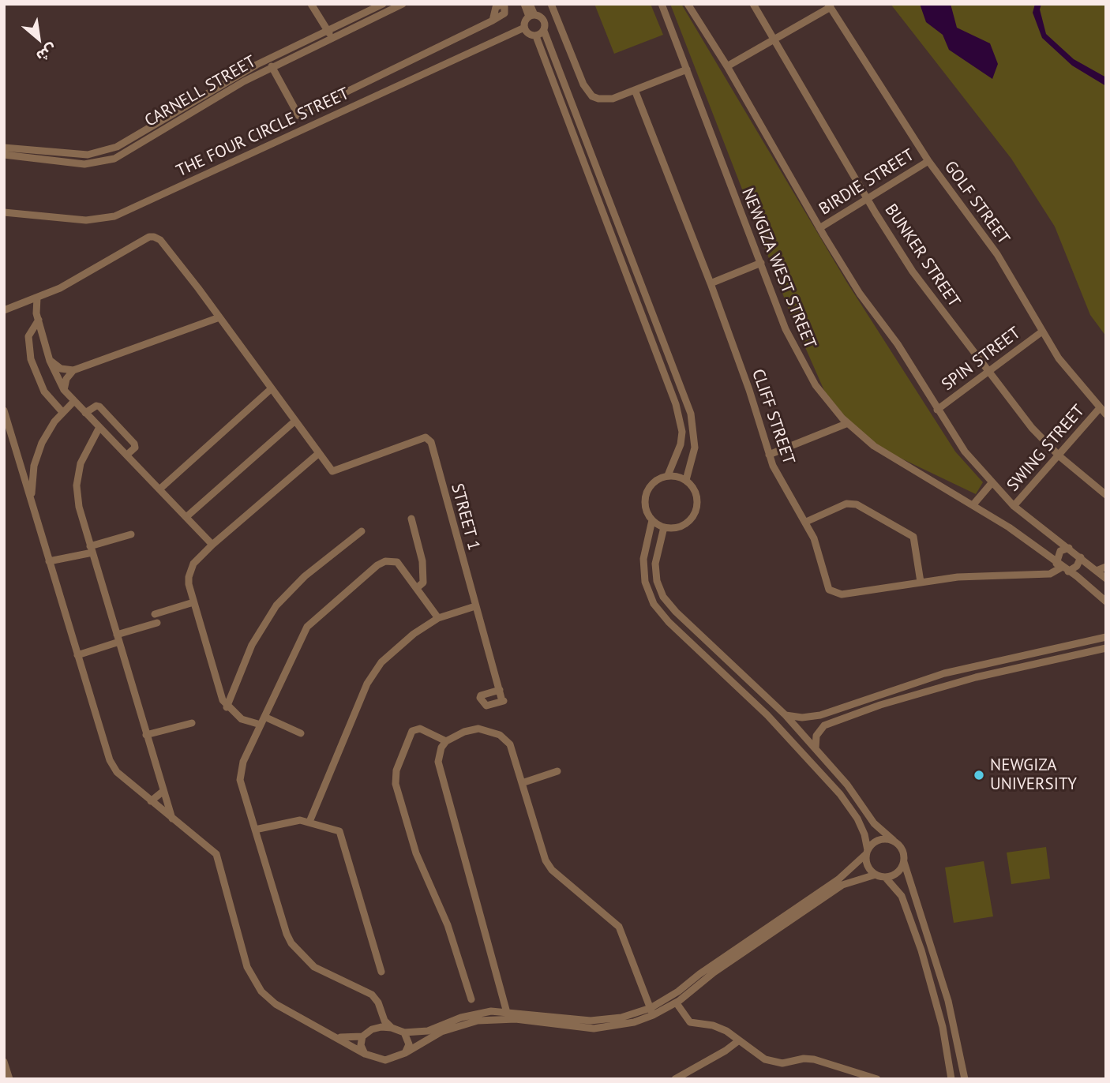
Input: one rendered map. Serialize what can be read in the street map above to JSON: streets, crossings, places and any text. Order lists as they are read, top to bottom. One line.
{"streets":{"street":["CARNELL STREET","THE FOUR CIRCLE STREET","BIRDIE STREET","GOLF STREET","BUNKER STREET","NEWGIZA WEST STREET","SPIN STREET","CLIFF STREET","SWING STREET","STREET 1"]},"crossings":[["BIRDIE STREET","GOLF STREET"],["BIRDIE STREET","BUNKER STREET"],["GOLF STREET","SPIN STREET"],["GOLF STREET","SWING STREET"],["BUNKER STREET","SPIN STREET"],["BUNKER STREET","SWING STREET"],["NEWGIZA WEST STREET","CLIFF STREET"]],"places":["NEWGIZA UNIVERSITY"],"north":"bottom right"}
